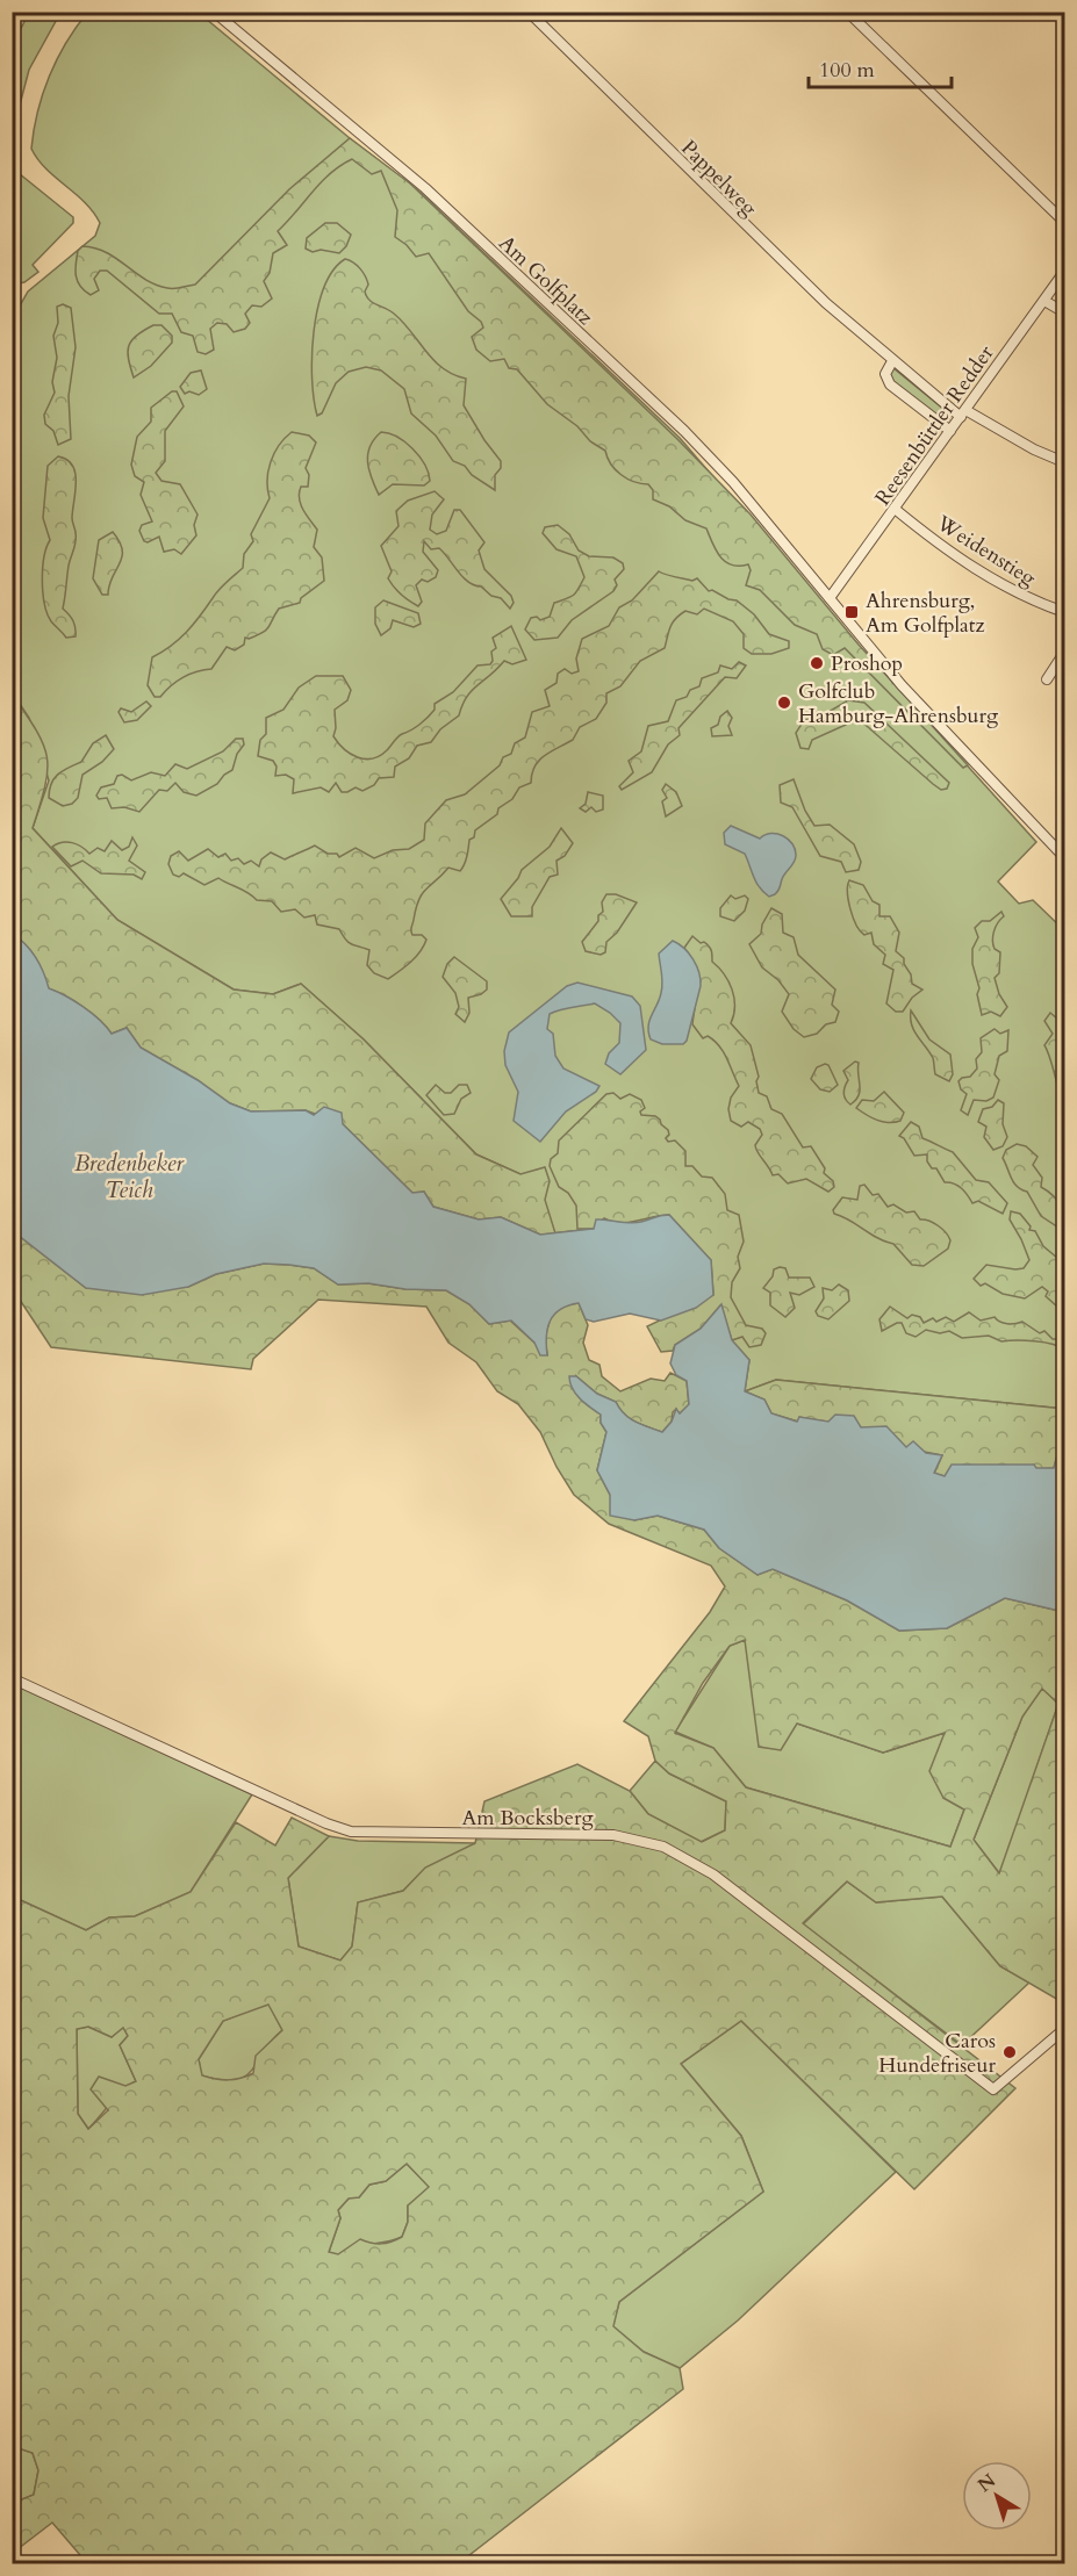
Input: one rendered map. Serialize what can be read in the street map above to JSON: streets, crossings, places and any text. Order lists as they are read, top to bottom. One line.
{"streets":{"street":["Pappelweg","Am Golfplatz","Reesenbüttler Redder","Weidenstieg","Am Bocksberg"]},"crossings":[["Pappelweg","Reesenbüttler Redder"],["Am Golfplatz","Reesenbüttler Redder"],["Reesenbüttler Redder","Weidenstieg"]],"water":["Bredenbeker Teich"],"places":{"transit":["Ahrensburg, Am Golfplatz"],"other":["Proshop","Golfclub Hamburg-Ahrensburg","Caros Hundefriseur"]},"scale_bar":"100 m","north":"top left"}
